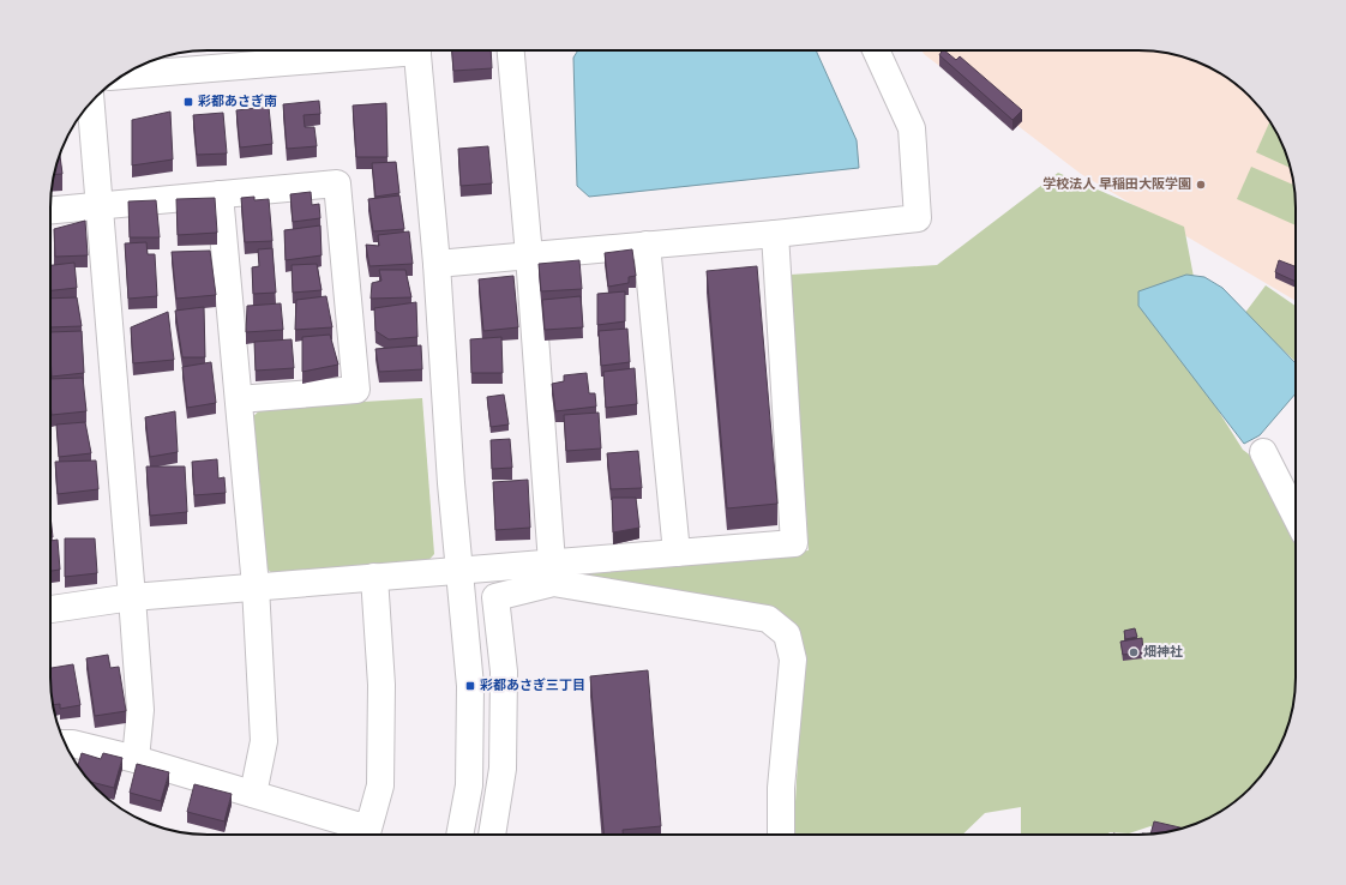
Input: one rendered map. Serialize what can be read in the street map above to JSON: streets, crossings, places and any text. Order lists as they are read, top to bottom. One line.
{"places":{"transit":["彩都あさぎ南","彩都あさぎ三丁目"],"other":["学校法人 早稲田大阪学園","畑神社"]}}
